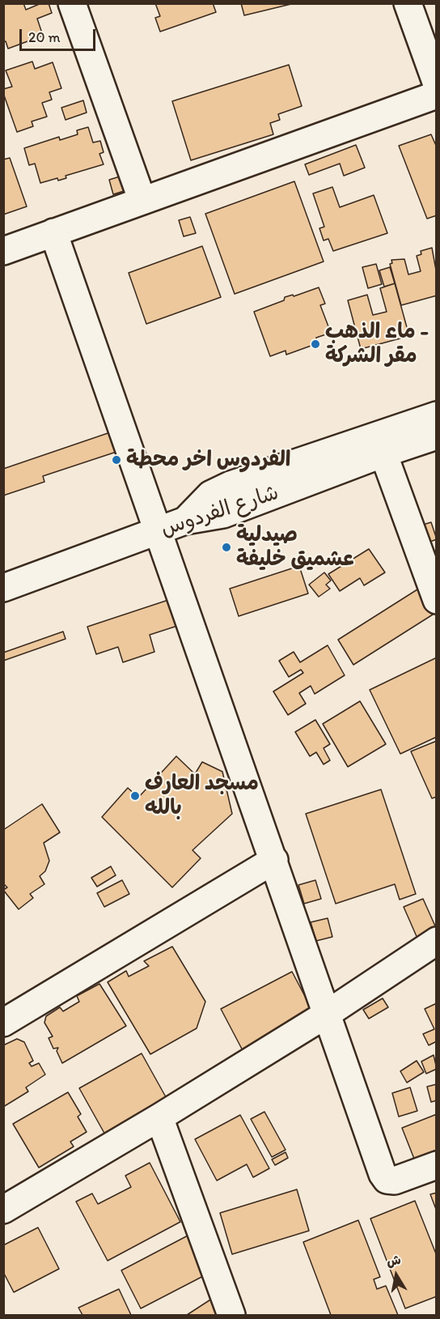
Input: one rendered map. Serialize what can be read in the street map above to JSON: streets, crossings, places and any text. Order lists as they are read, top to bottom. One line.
{"streets":{"street":["شارع الفردوس"]},"places":["ماء الذهب - مقر الشركة","الفردوس اخر محطة","صيدلية عشميق خليفة","مسجد العارف بالله"],"scale_bar":"20 m","north":"top"}
